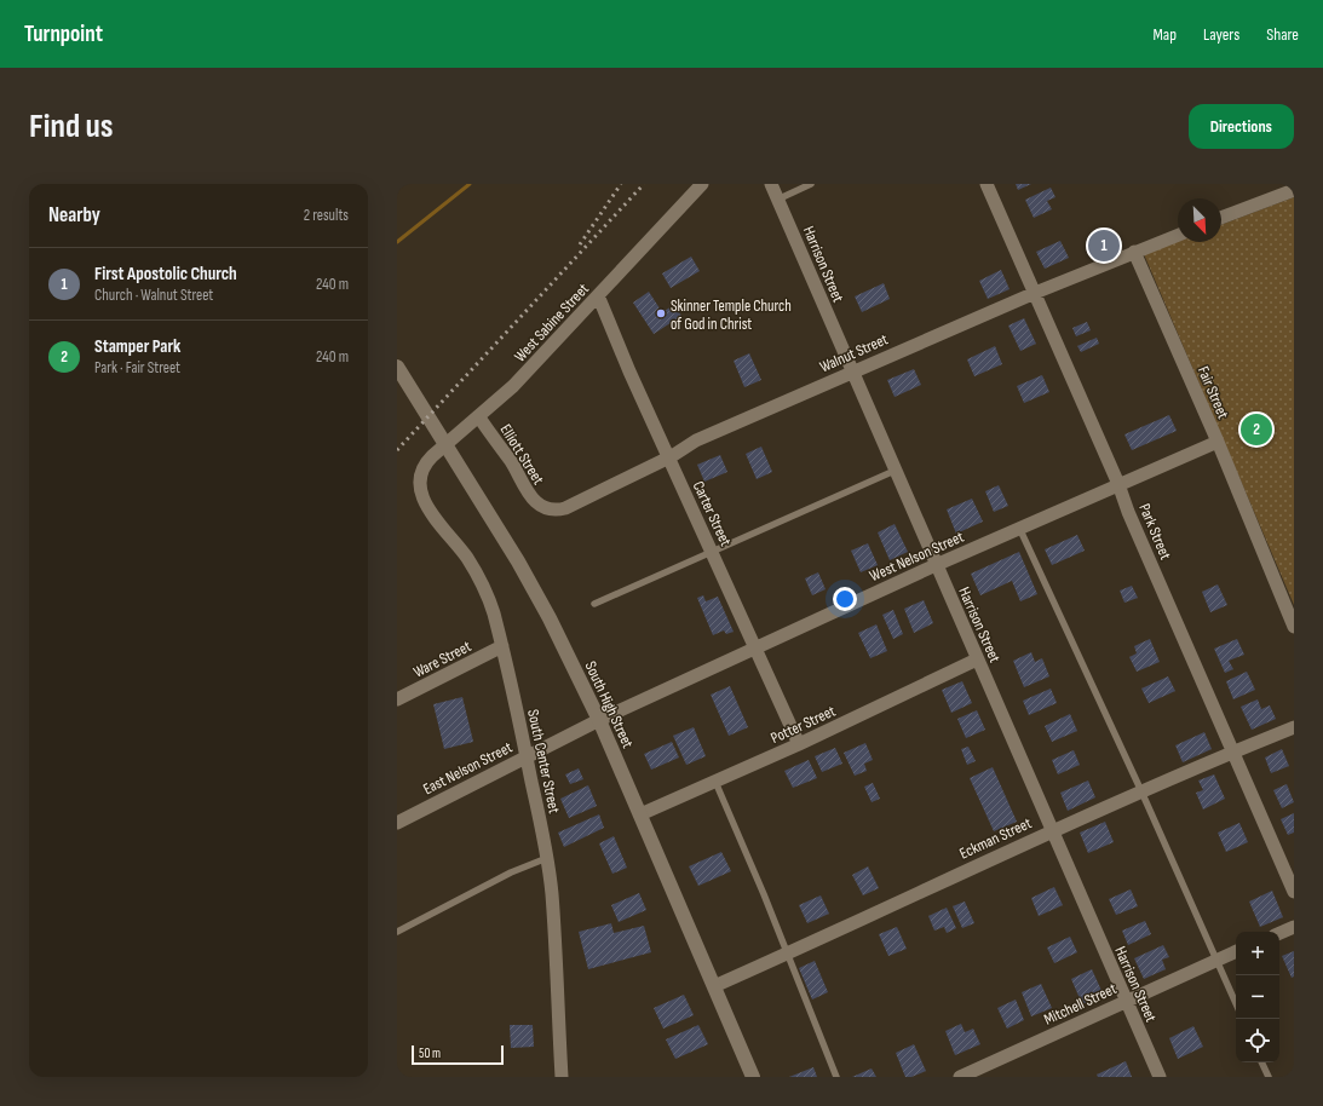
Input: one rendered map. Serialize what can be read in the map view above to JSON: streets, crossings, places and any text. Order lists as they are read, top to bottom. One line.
{"streets":{"main road":["South High Street"],"street":["Harrison Street","West Sabine Street","Walnut Street","Fair Street","Elliott Street","Carter Street","Park Street","West Nelson Street","Ware Street","Potter Street","South Center Street","East Nelson Street","Eckman Street","Mitchell Street"]},"crossings":[["Harrison Street","Walnut Street"],["Harrison Street","West Nelson Street"],["Harrison Street","Potter Street"],["Harrison Street","Eckman Street"],["Harrison Street","Mitchell Street"],["West Sabine Street","Elliott Street"],["West Sabine Street","Carter Street"],["West Sabine Street","South Center Street"],["Walnut Street","Fair Street"],["Walnut Street","Elliott Street"],["Walnut Street","Carter Street"],["Walnut Street","Park Street"],["Fair Street","West Nelson Street"],["Carter Street","West Nelson Street"],["Carter Street","Potter Street"],["Park Street","West Nelson Street"],["Park Street","Eckman Street"],["West Nelson Street","South High Street"],["West Nelson Street","South Center Street"],["West Nelson Street","East Nelson Street"],["Ware Street","South Center Street"],["South High Street","Potter Street"],["South High Street","Eckman Street"],["South Center Street","East Nelson Street"]],"places":["Skinner Temple Church of God in Christ"],"scale_bar":"50 m","north":"bottom right","page":{"header":"Turnpoint","nav":["Map","Layers","Share"],"buttons":"Directions","title":"Find us","heading":["Nearby","2 results"],"pins":["1","2"],"list":[{"mark":"1","name":"First Apostolic Church","note":"Church · Walnut Street","value":"240 m"},{"mark":"2","name":"Stamper Park","note":"Park · Fair Street","value":"240 m"}],"map_buttons":["+","−"],"scale":"50 m"}}
